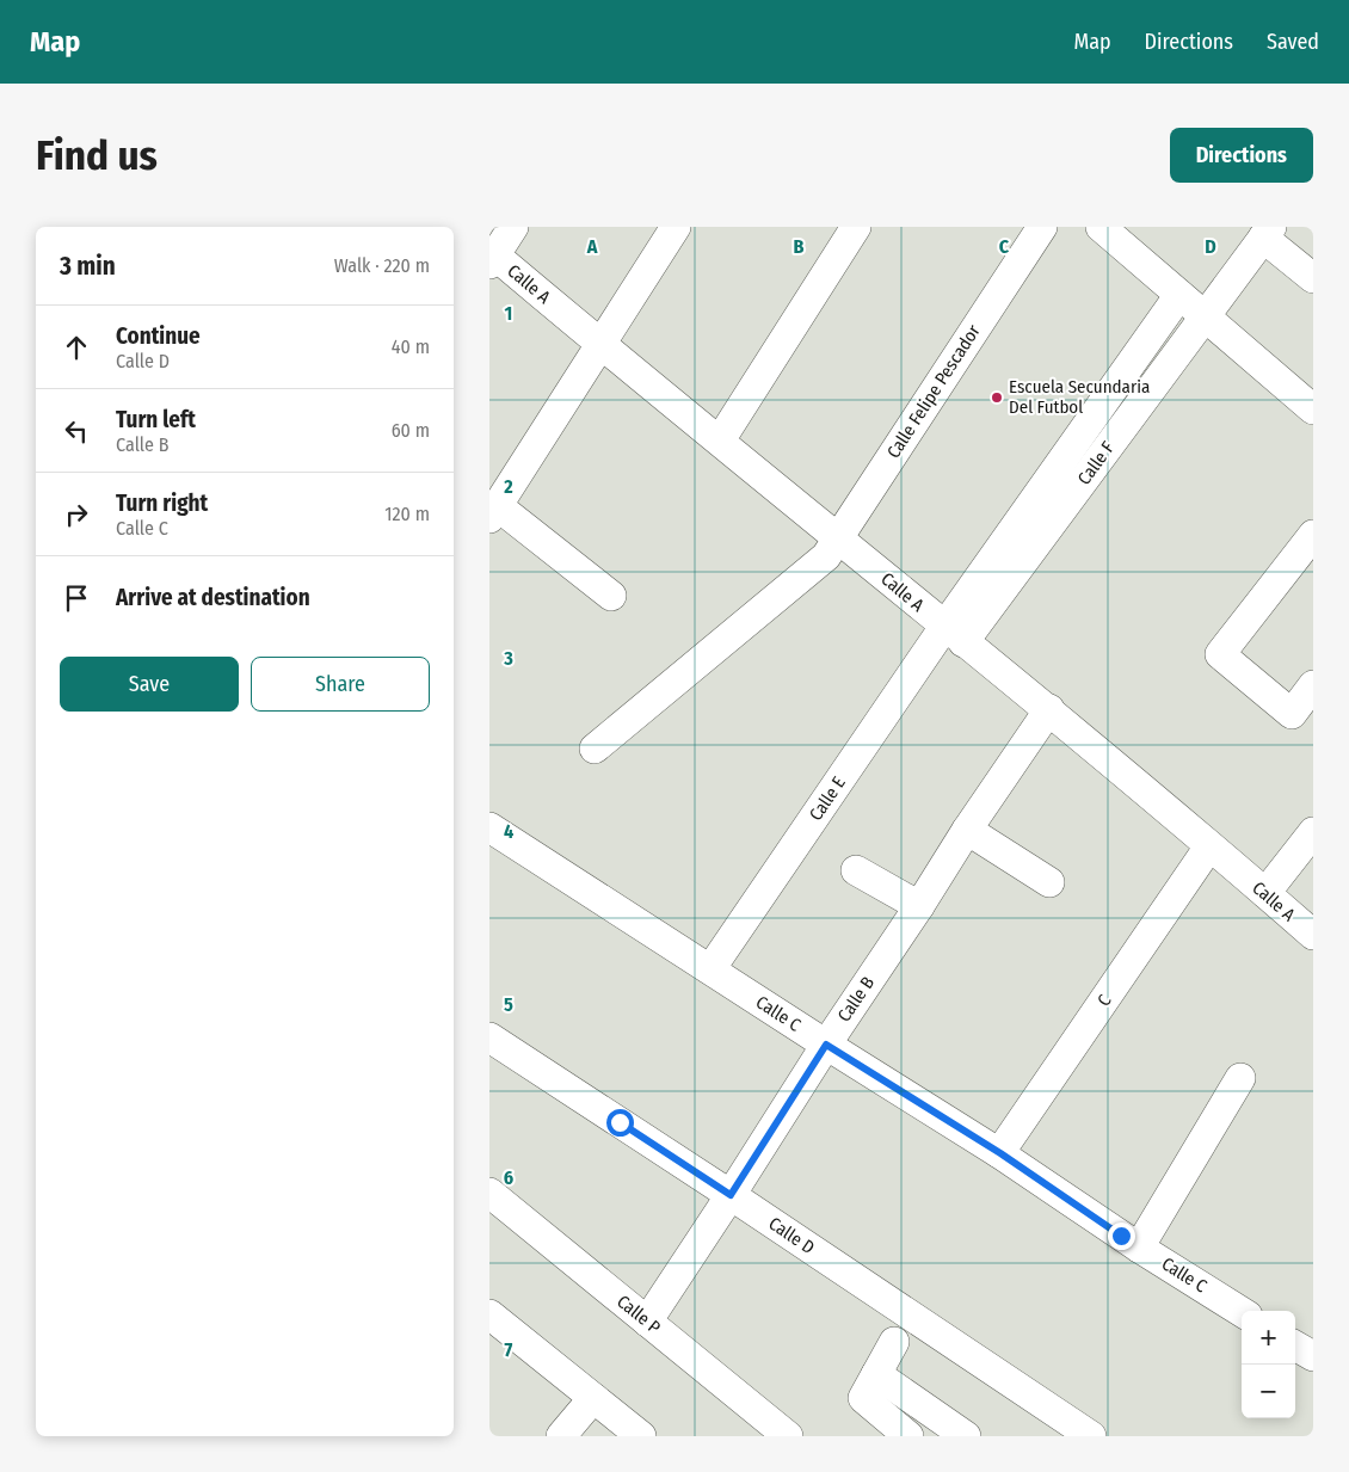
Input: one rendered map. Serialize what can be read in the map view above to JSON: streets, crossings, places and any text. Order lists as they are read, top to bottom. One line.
{"streets":{"street":["Calle A","Calle Felipe Pescador","Calle F","Calle E","Calle B","C","Calle C","Calle D","Calle P"]},"crossings":[["Calle A","Calle Felipe Pescador"],["Calle A","Calle F"],["Calle A","Calle E"],["Calle A","Calle B"],["Calle A","C"],["Calle F","Calle E"],["Calle E","Calle C"],["Calle B","Calle C"],["Calle B","Calle D"],["Calle B","Calle P"],["C","Calle C"]],"places":["Escuela Secundaria Del Futbol"],"page":{"header":"Map","nav":["Map","Directions","Saved"],"buttons":["Directions",["Save","Share"]],"title":"Find us","heading":["3 min","Walk · 220 m"],"list":[["Continue","Calle D","40 m"],["Turn left","Calle B","60 m"],["Turn right","Calle C","120 m"],"Arrive at destination"],"map_buttons":["+","−"]},"grid":{"columns":["A","B","C","D"],"rows":["1","2","3","4","5","6","7"]}}
